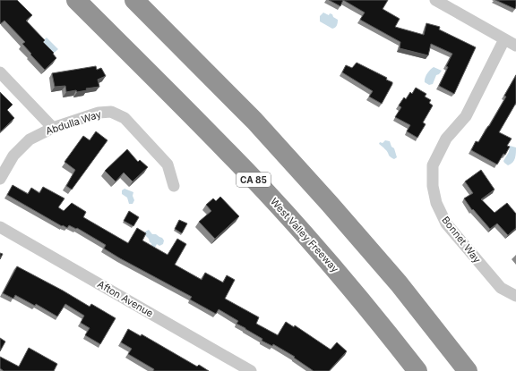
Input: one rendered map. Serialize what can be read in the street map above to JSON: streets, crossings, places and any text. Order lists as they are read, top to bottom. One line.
{"streets":{"highway":["CA 85","West Valley Freeway"],"street":["Abdulla Way","Bonnet Way","Afton Avenue"]}}
